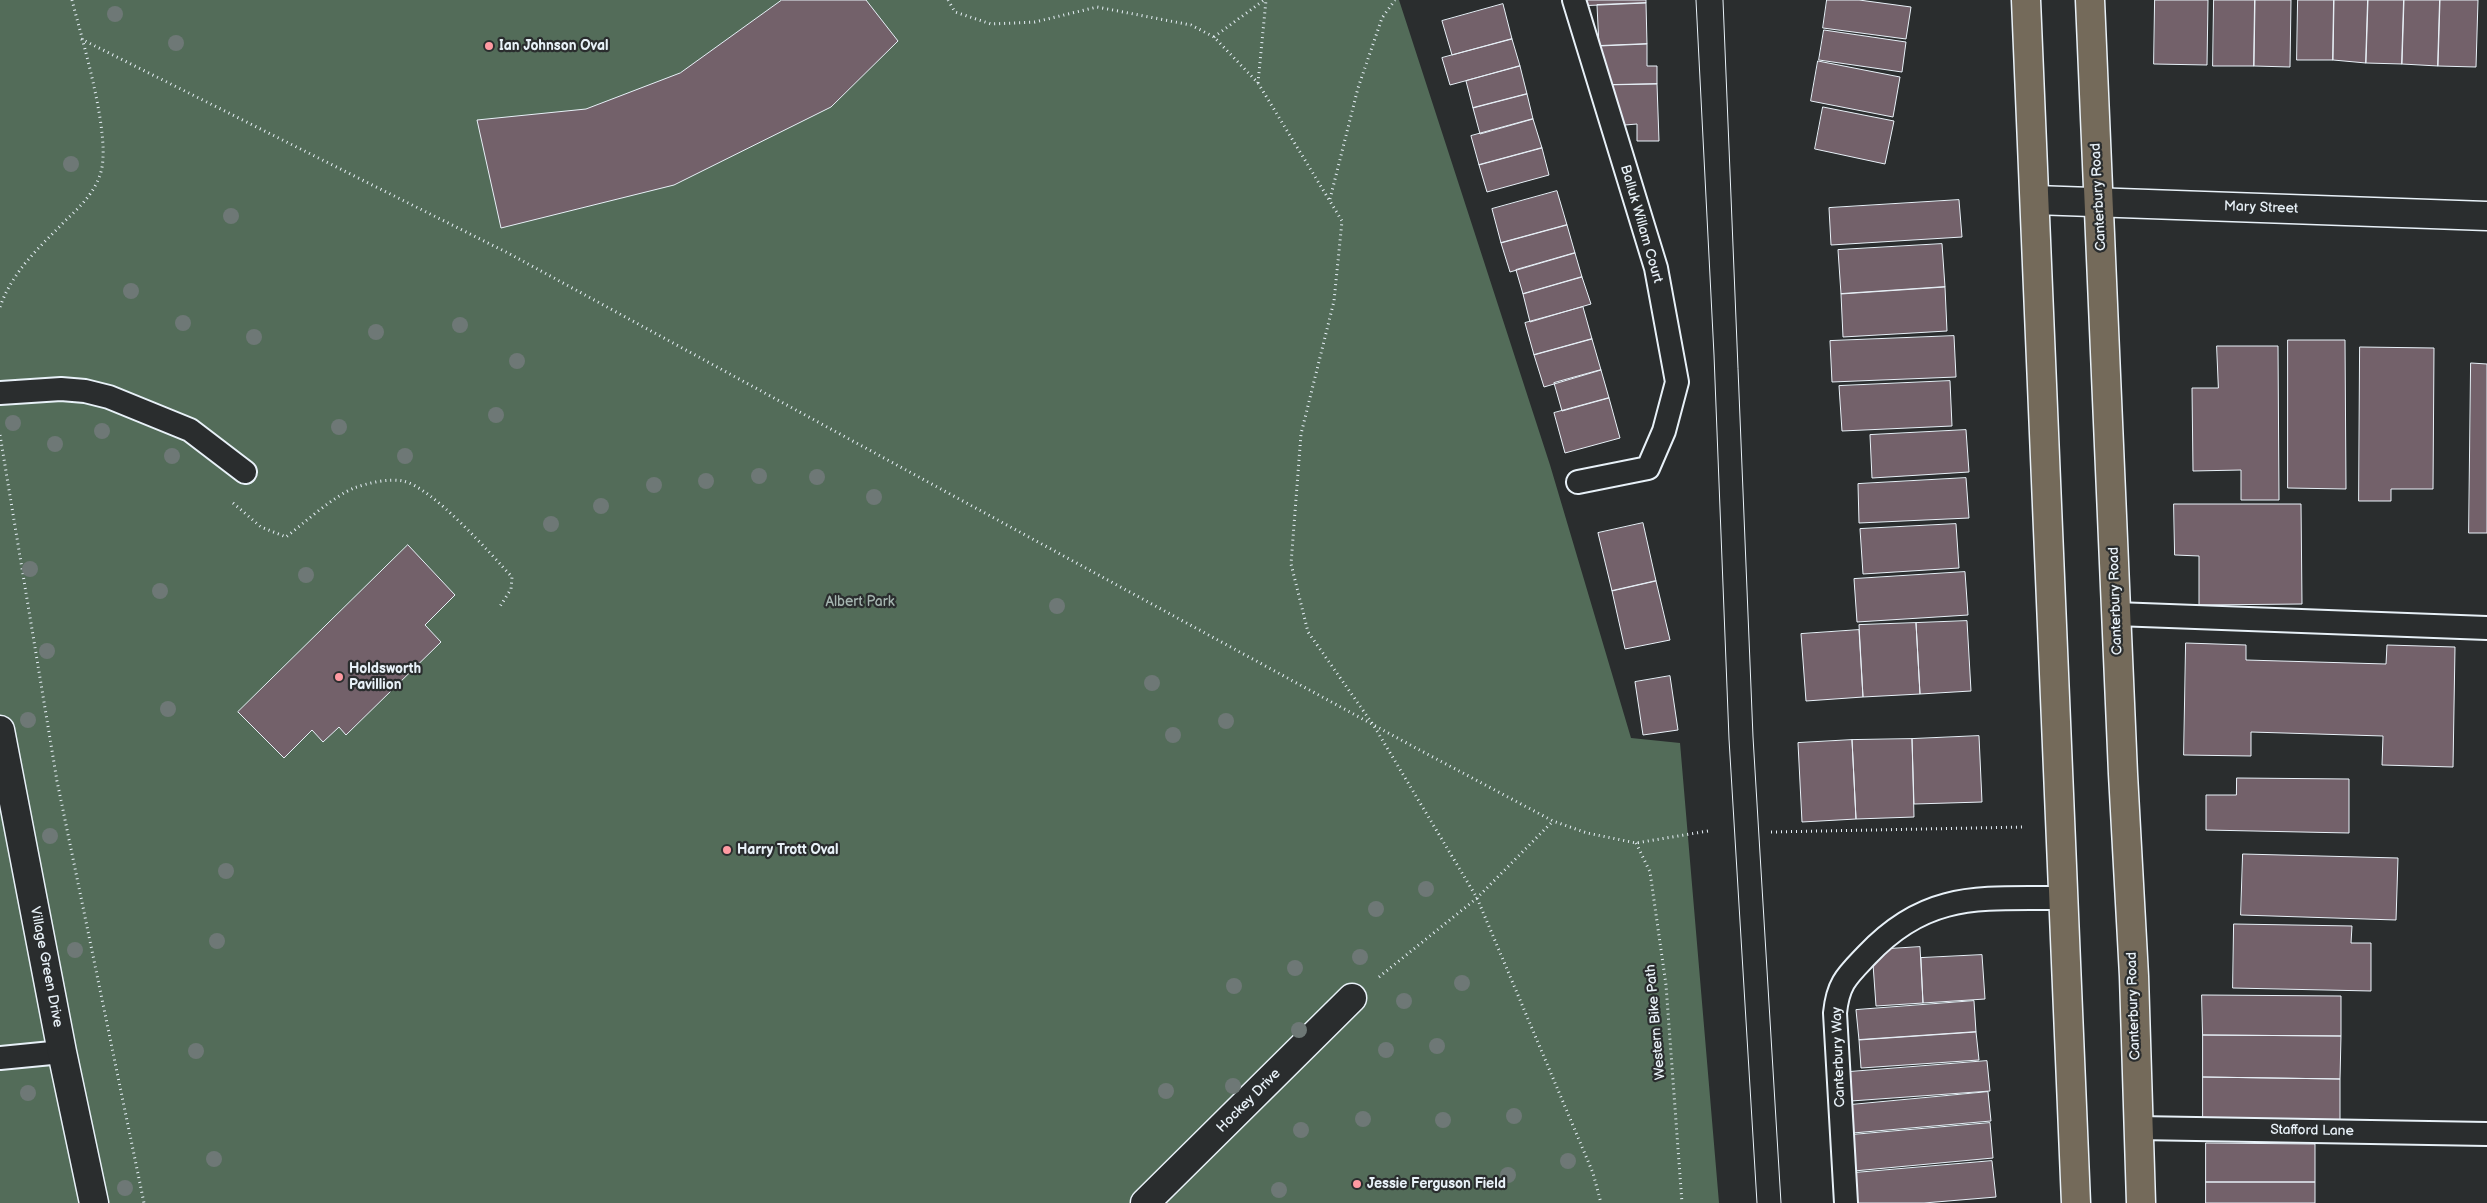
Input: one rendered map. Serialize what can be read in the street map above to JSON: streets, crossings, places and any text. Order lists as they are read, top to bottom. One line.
{"streets":{"main road":["Canterbury Road"],"street":["Mary Street","Village Green Drive","Hockey Drive"],"lane":["Balluk Willam Court","Canterbury Way","Stafford Lane"],"path":["Western Bike Path"]},"crossings":[["Canterbury Road","Mary Street"],["Canterbury Road","Stafford Lane"]],"parks":["Albert Park"],"places":["Ian Johnson Oval","Holdsworth Pavillion","Harry Trott Oval","Jessie Ferguson Field"]}
